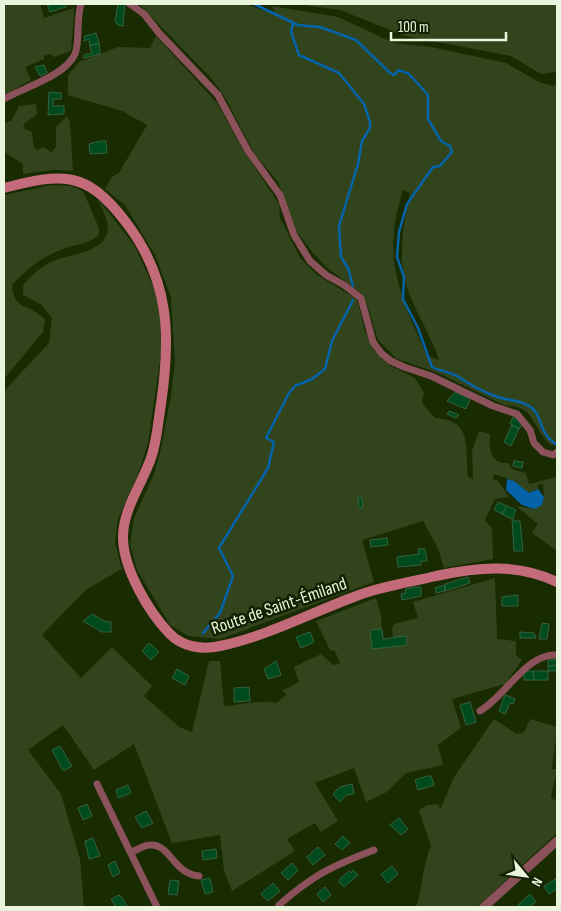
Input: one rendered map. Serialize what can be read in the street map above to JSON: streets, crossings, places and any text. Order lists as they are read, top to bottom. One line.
{"streets":{"main road":["Route de Saint-Émiland"]},"scale_bar":"100 m","north":"bottom right"}
